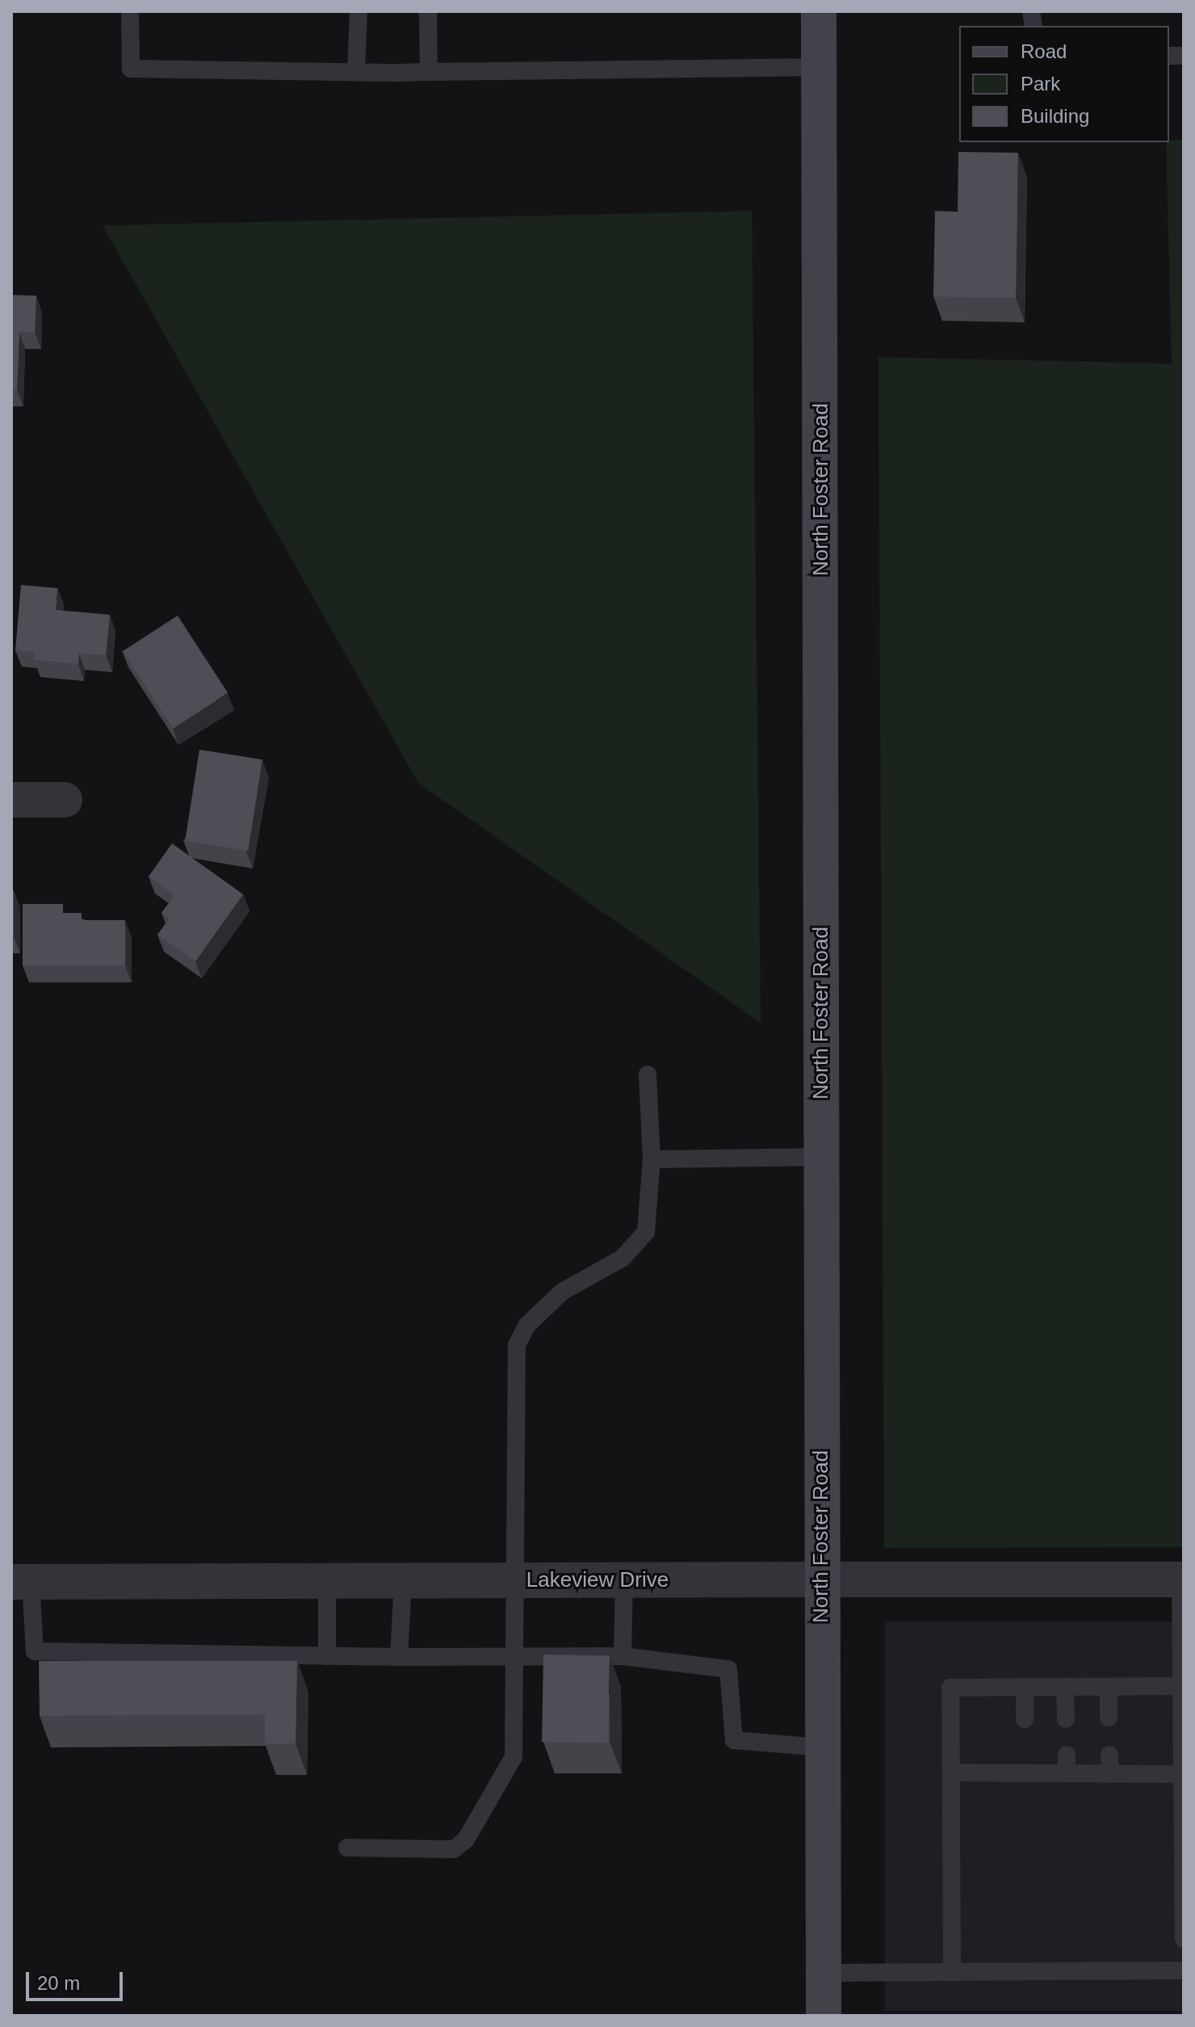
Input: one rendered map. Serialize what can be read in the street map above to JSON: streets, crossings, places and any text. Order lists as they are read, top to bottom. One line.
{"streets":{"main road":["North Foster Road"],"street":["Lakeview Drive"]},"crossings":[["North Foster Road","Lakeview Drive"]],"legend":["Road","Park","Building"],"scale_bar":"20 m"}
